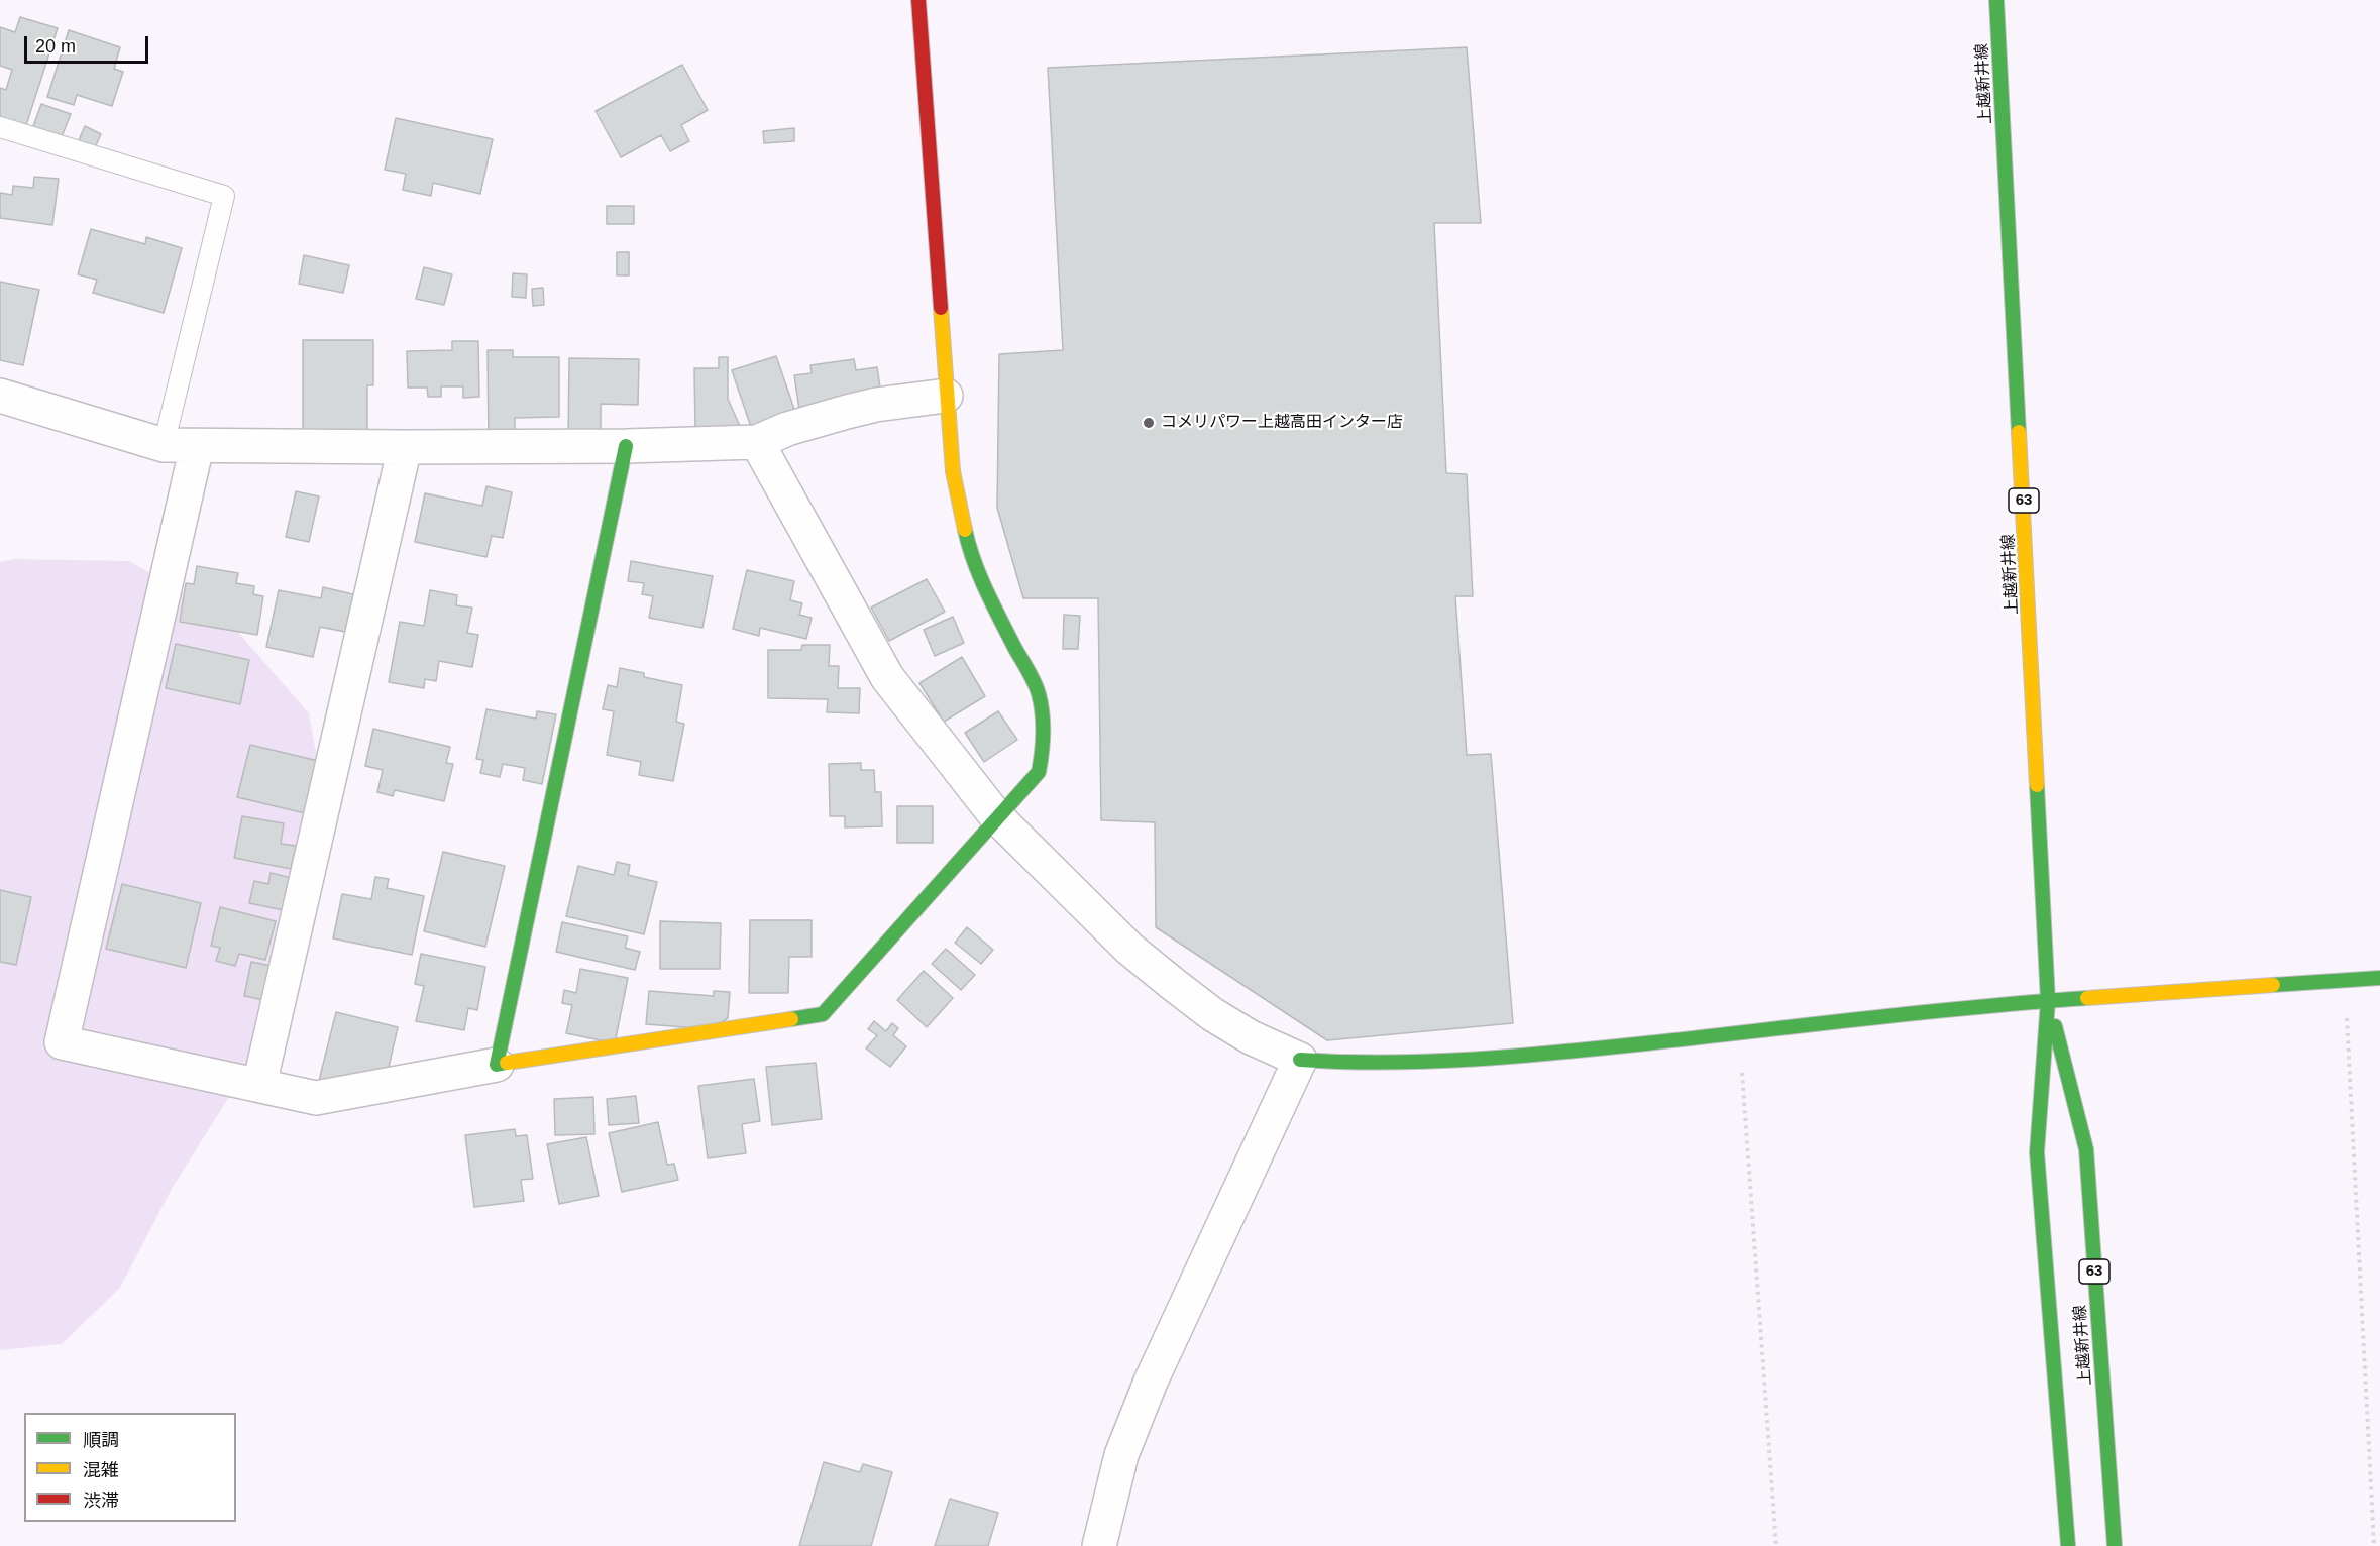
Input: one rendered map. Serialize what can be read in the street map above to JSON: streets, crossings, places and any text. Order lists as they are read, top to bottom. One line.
{"streets":{"street":["上越新井線","63"]},"places":["コメリパワー上越高田インター店"],"legend":["順調","混雑","渋滞"],"scale_bar":"20 m"}
